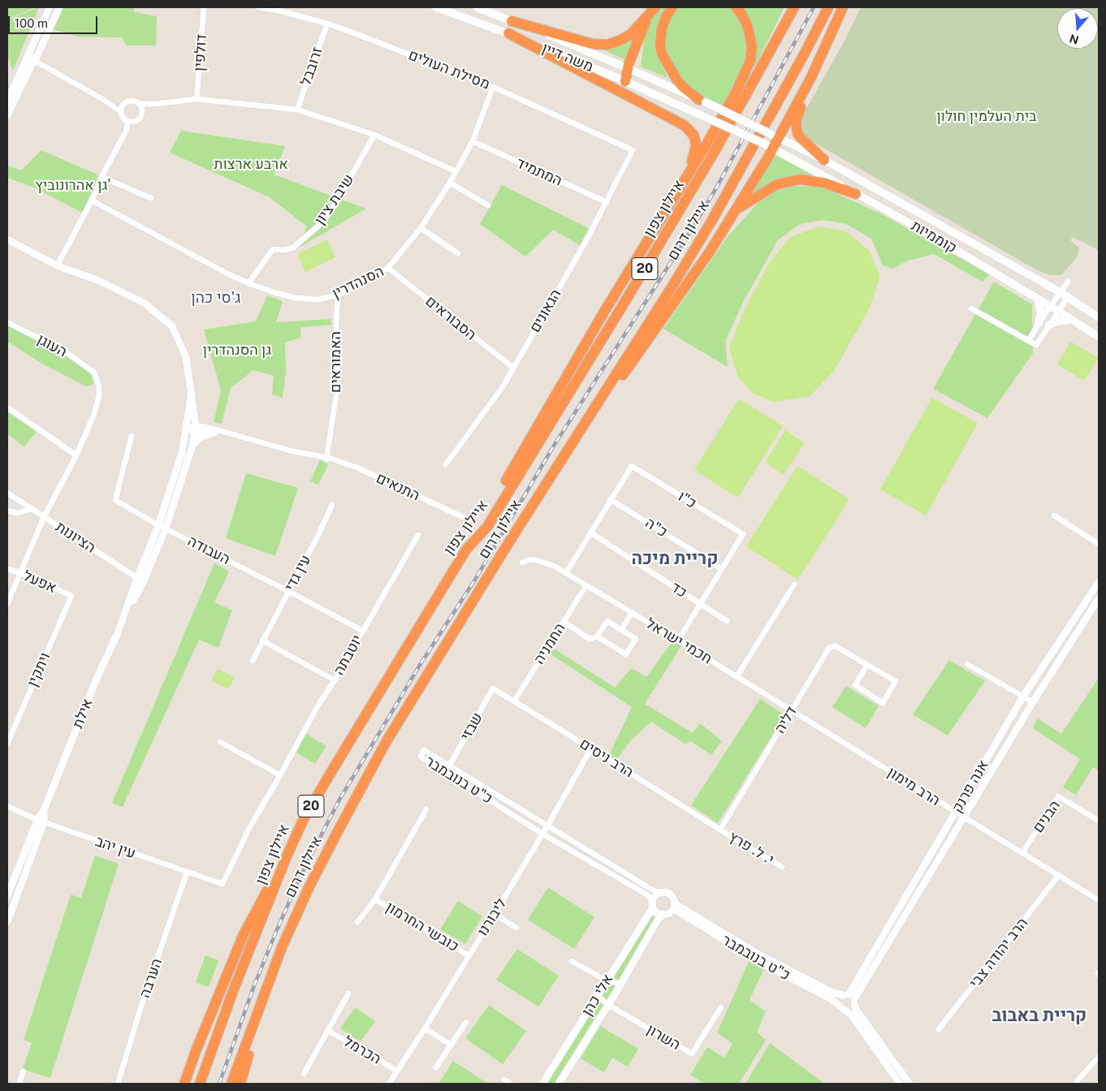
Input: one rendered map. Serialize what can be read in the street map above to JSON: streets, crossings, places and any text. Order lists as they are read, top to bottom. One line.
{"streets":{"highway":["איילון צפון","איילון דרום","20"],"main road":["משה דיין","קוממיות"],"street":["דולפין","זרובבל","מסילת העולים","המתמיד","שיבת ציון","הסנהדרין","הגאונים","הסבוראים","העוגן","האמוראים","התנאים","כ\"ו","כ\"ה","הציונות","העבודה","עין גדי","אפעל","כד","חכמי ישראל","החמניה","יוטבתה","ויתקין","אילת","דליה","שבזי","הרב ניסים","כ\"ט בנובמבר","הרב מימון","אנה פרנק","הבנים","עין יהב","י. ל. פרץ","ליבורנו","כובשי החרמון","הרב יהודה צבי","הערבה","אלי כהן","השרון","הכרמל"]},"crossings":[["משה דיין","קוממיות"],["זרובבל","מסילת העולים"],["מסילת העולים","הסנהדרין"],["מסילת העולים","הגאונים"],["המתמיד","הסנהדרין"],["המתמיד","הגאונים"],["שיבת ציון","הסנהדרין"],["הסנהדרין","הסבוראים"],["הסנהדרין","האמוראים"],["הגאונים","הסבוראים"],["האמוראים","התנאים"],["התנאים","אילת"],["כ\"ו","כ\"ה"],["הציונות","אילת"],["העבודה","עין גדי"],["העבודה","יוטבתה"],["העבודה","אילת"],["אפעל","ויתקין"],["חכמי ישראל","החמניה"],["חכמי ישראל","דליה"],["חכמי ישראל","הרב מימון"],["החמניה","הרב ניסים"],["יוטבתה","עין יהב"],["יוטבתה","הערבה"],["אילת","עין יהב"],["דליה","הרב ניסים"],["דליה","הרב מימון"],["דליה","י. ל. פרץ"],["שבזי","הרב ניסים"],["שבזי","כ\"ט בנובמבר"],["הרב ניסים","י. ל. פרץ"],["הרב ניסים","ליבורנו"],["כ\"ט בנובמבר","אנה פרנק"],["כ\"ט בנובמבר","ליבורנו"],["כ\"ט בנובמבר","אלי כהן"],["הרב מימון","אנה פרנק"],["הרב מימון","הבנים"],["הרב מימון","הרב יהודה צבי"],["עין יהב","הערבה"],["ליבורנו","כובשי החרמון"],["ליבורנו","הכרמל"],["אלי כהן","השרון"]],"districts":["ג'סי כהן","קריית מיכה","קריית באבוב"],"parks":["בית העלמין חולון","ארבע ארצות","גן אהרונוביץ'","גן הסנהדרין"],"scale_bar":"100 m","north":"bottom"}
